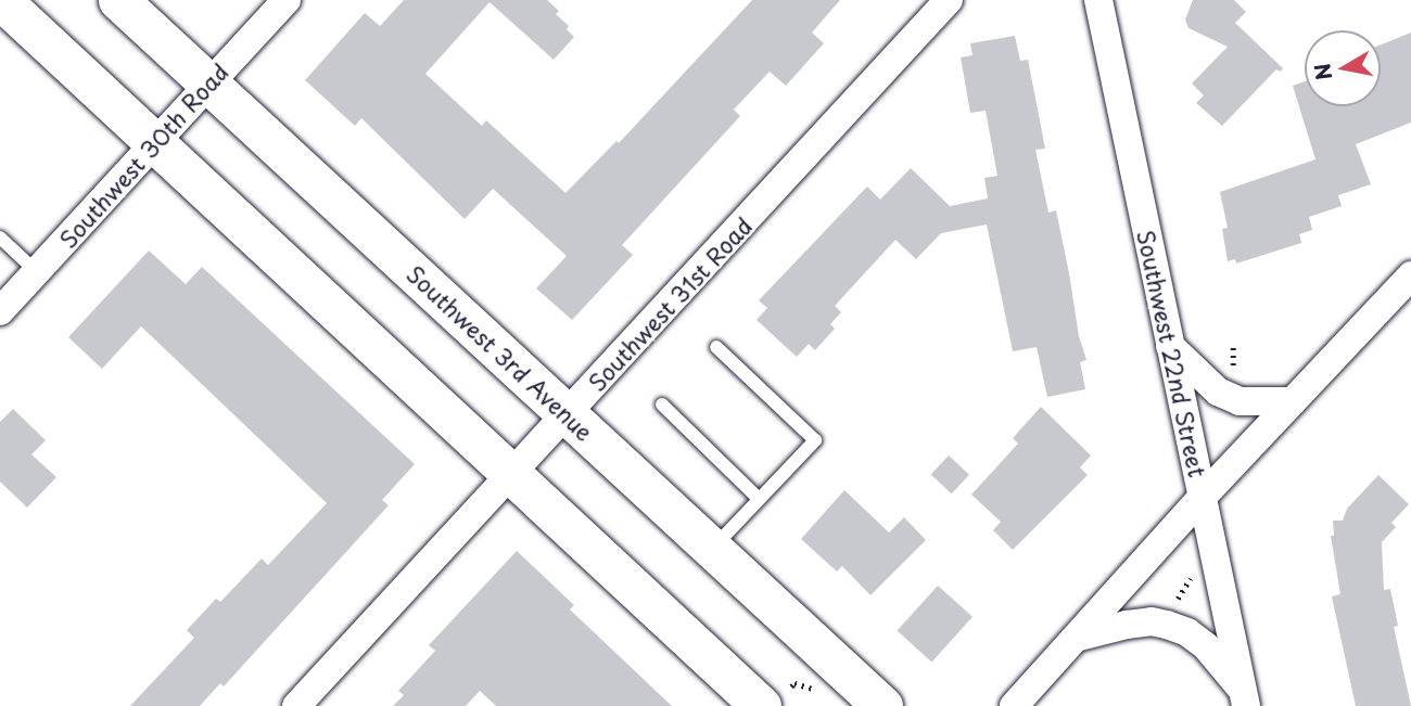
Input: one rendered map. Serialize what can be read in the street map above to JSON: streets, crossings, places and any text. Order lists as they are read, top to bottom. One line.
{"streets":{"main road":["Southwest 3rd Avenue"],"street":["Southwest 30th Road","Southwest 31st Road","Southwest 22nd Street"]},"crossings":[["Southwest 30th Road","Southwest 3rd Avenue"],["Southwest 31st Road","Southwest 3rd Avenue"]],"north":"left"}
